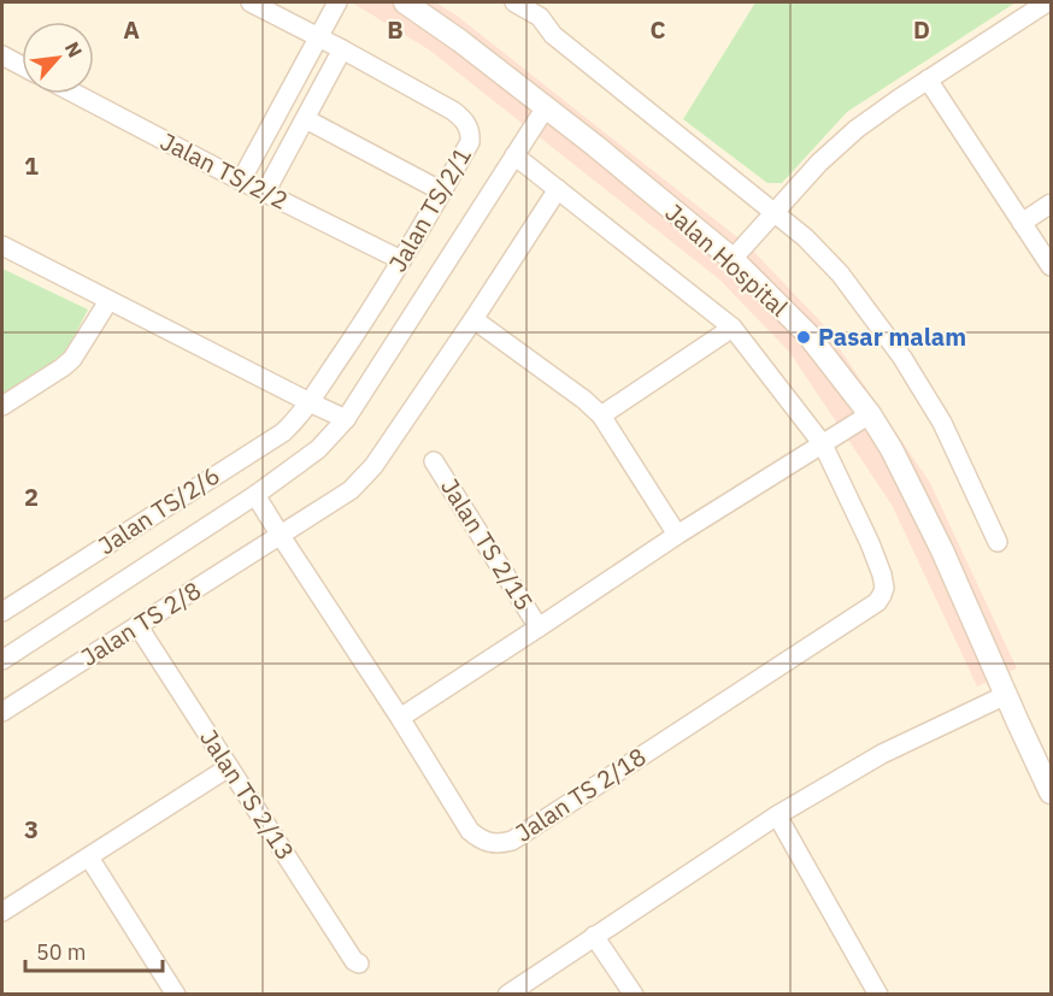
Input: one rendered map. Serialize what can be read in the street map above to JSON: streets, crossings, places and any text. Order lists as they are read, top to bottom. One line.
{"streets":{"street":["Jalan TS/2/2","Jalan TS/2/1","Jalan Hospital","Jalan TS/2/6","Jalan TS 2/15","Jalan TS 2/8","Jalan TS 2/13","Jalan TS 2/18"]},"crossings":[["Jalan TS/2/2","Jalan TS/2/1"],["Jalan TS/2/1","Jalan TS/2/6"],["Jalan TS 2/8","Jalan TS 2/13"],["Jalan TS 2/8","Jalan TS 2/18"]],"places":["Pasar malam"],"scale_bar":"50 m","north":"top right","grid":{"columns":["A","B","C","D"],"rows":["1","2","3"]}}
